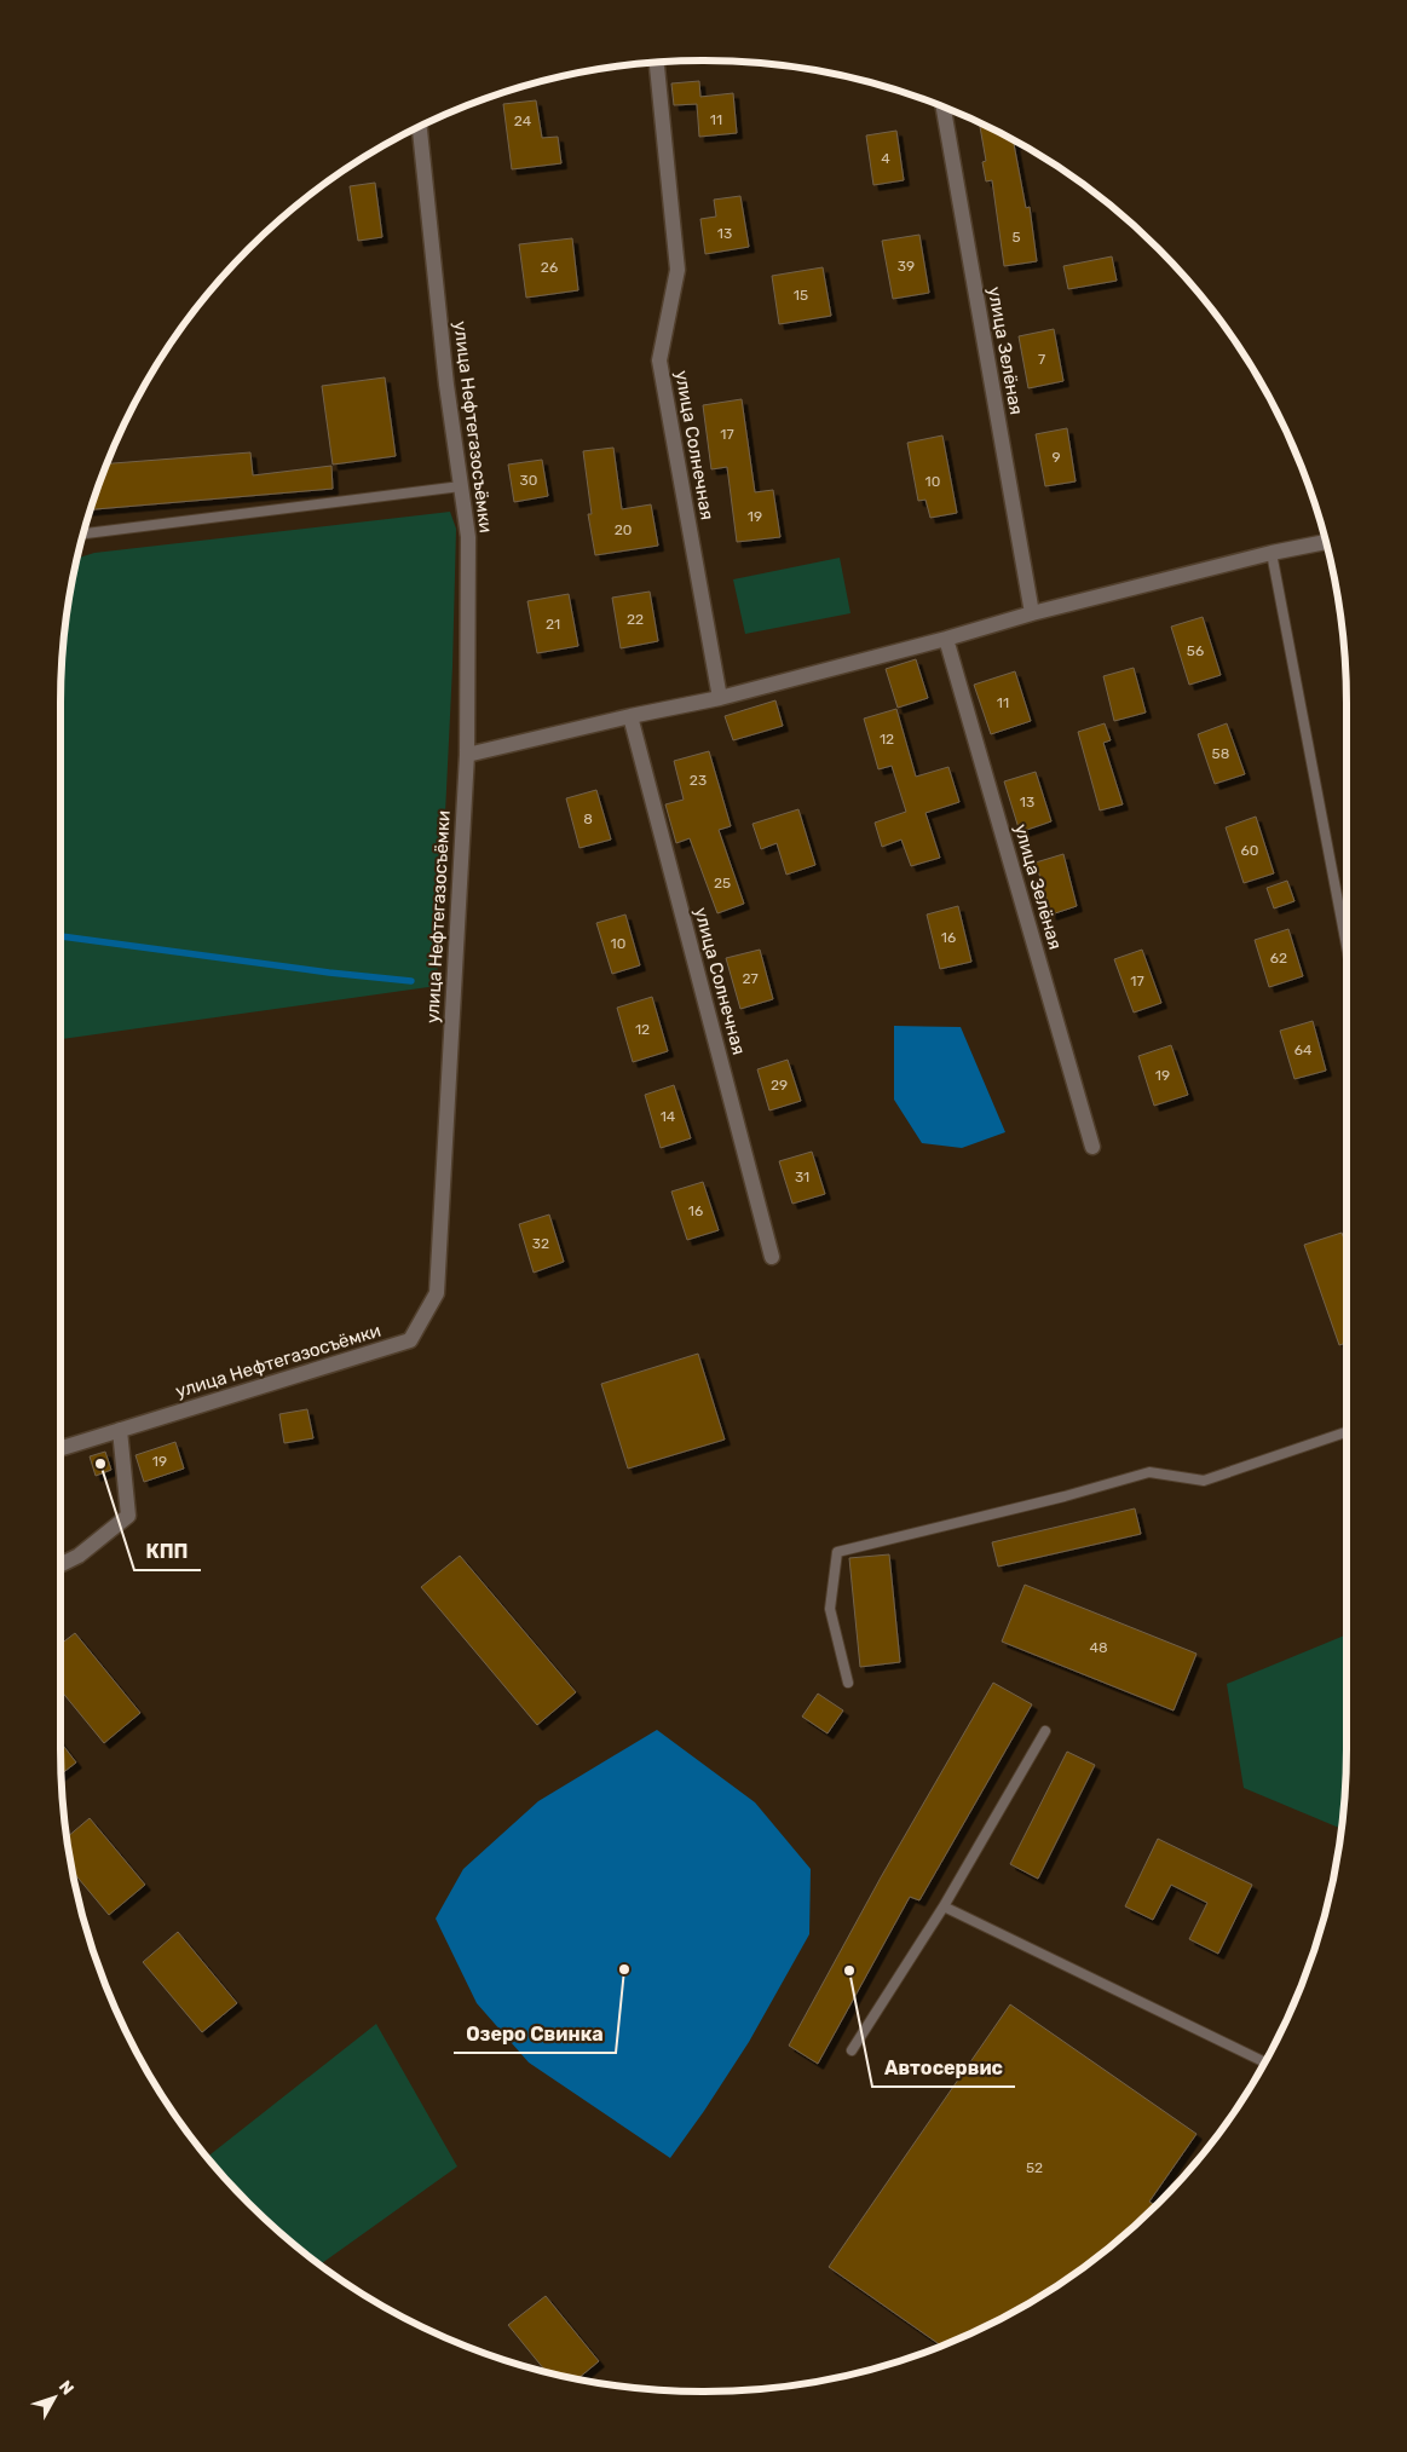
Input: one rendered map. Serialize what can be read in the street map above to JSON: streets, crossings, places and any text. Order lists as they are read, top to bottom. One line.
{"streets":{"street":["улица Зелёная","улица Нефтегазосъёмки","улица Солнечная"]},"places":["КПП","Озеро Свинка","Автосервис"],"house_numbers":["11","24","4","13","5","39","26","15","7","17","9","30","10","19","20","22","21","56","11","12","58","23","13","8","60","25","16","10","62","27","17","12","64","19","29","14","31","16","32","19","48","52"],"north":"top right"}
